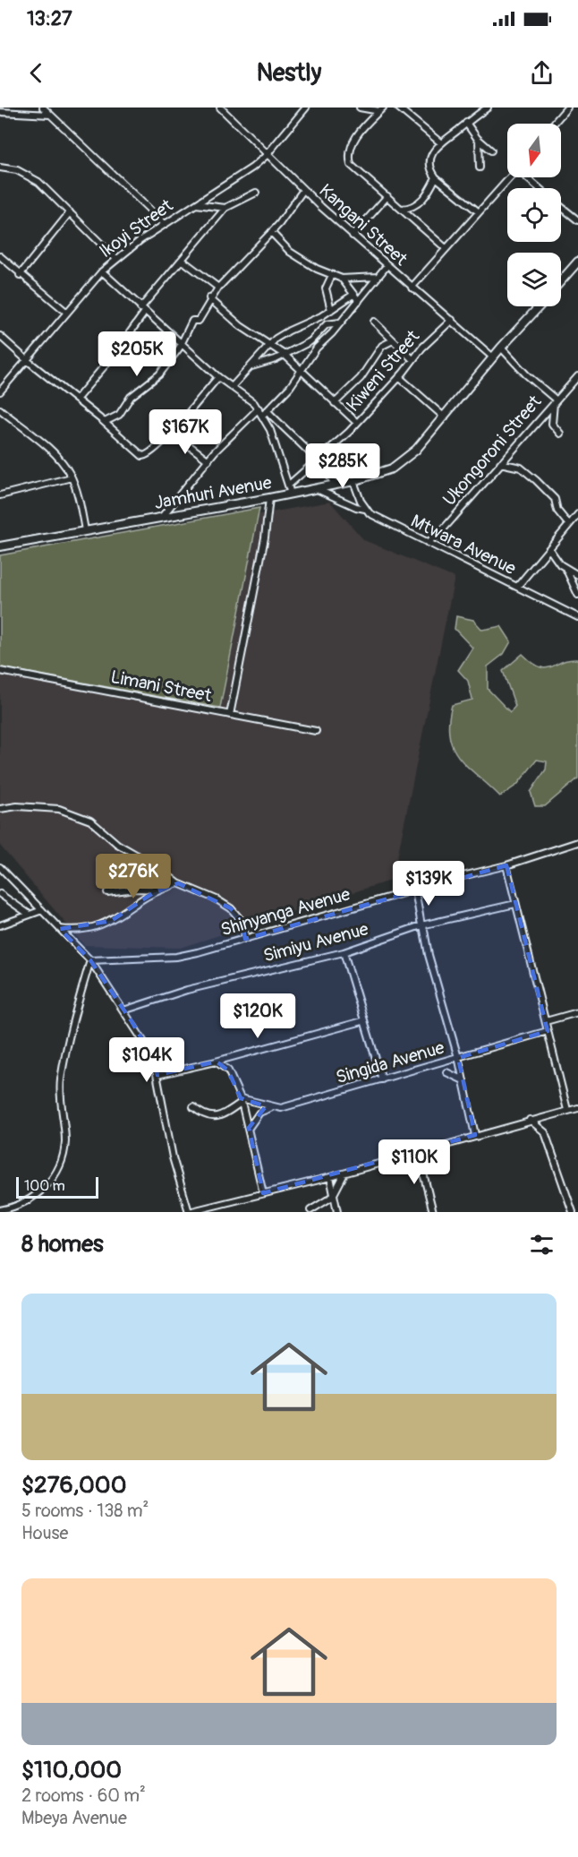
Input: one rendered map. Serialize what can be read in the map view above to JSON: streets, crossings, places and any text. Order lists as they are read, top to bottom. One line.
{"streets":{"street":["Kangani Street","Ikoyi Street","Kiweni Street","Ukongoroni Street","Jamhuri Avenue","Mtwara Avenue","Limani Street","Shinyanga Avenue","Simiyu Avenue","Singida Avenue"]},"crossings":[["Kangani Street","Ikoyi Street"],["Kangani Street","Kiweni Street"],["Kangani Street","Jamhuri Avenue"],["Ukongoroni Street","Mtwara Avenue"],["Jamhuri Avenue","Mtwara Avenue"]],"scale_bar":"100 m","north":"bottom","page":{"status":"13:27","header":"Nestly","price":["$205K","$167K","$285K","$276K","$139K","$120K","$104K","$110K"],"scale":"100 m","heading":"8 homes","list":[{"name":"$276,000","note":"5 rooms · 138 m² · House"},{"name":"$110,000","note":"2 rooms · 60 m² · Mbeya Avenue"}]}}
